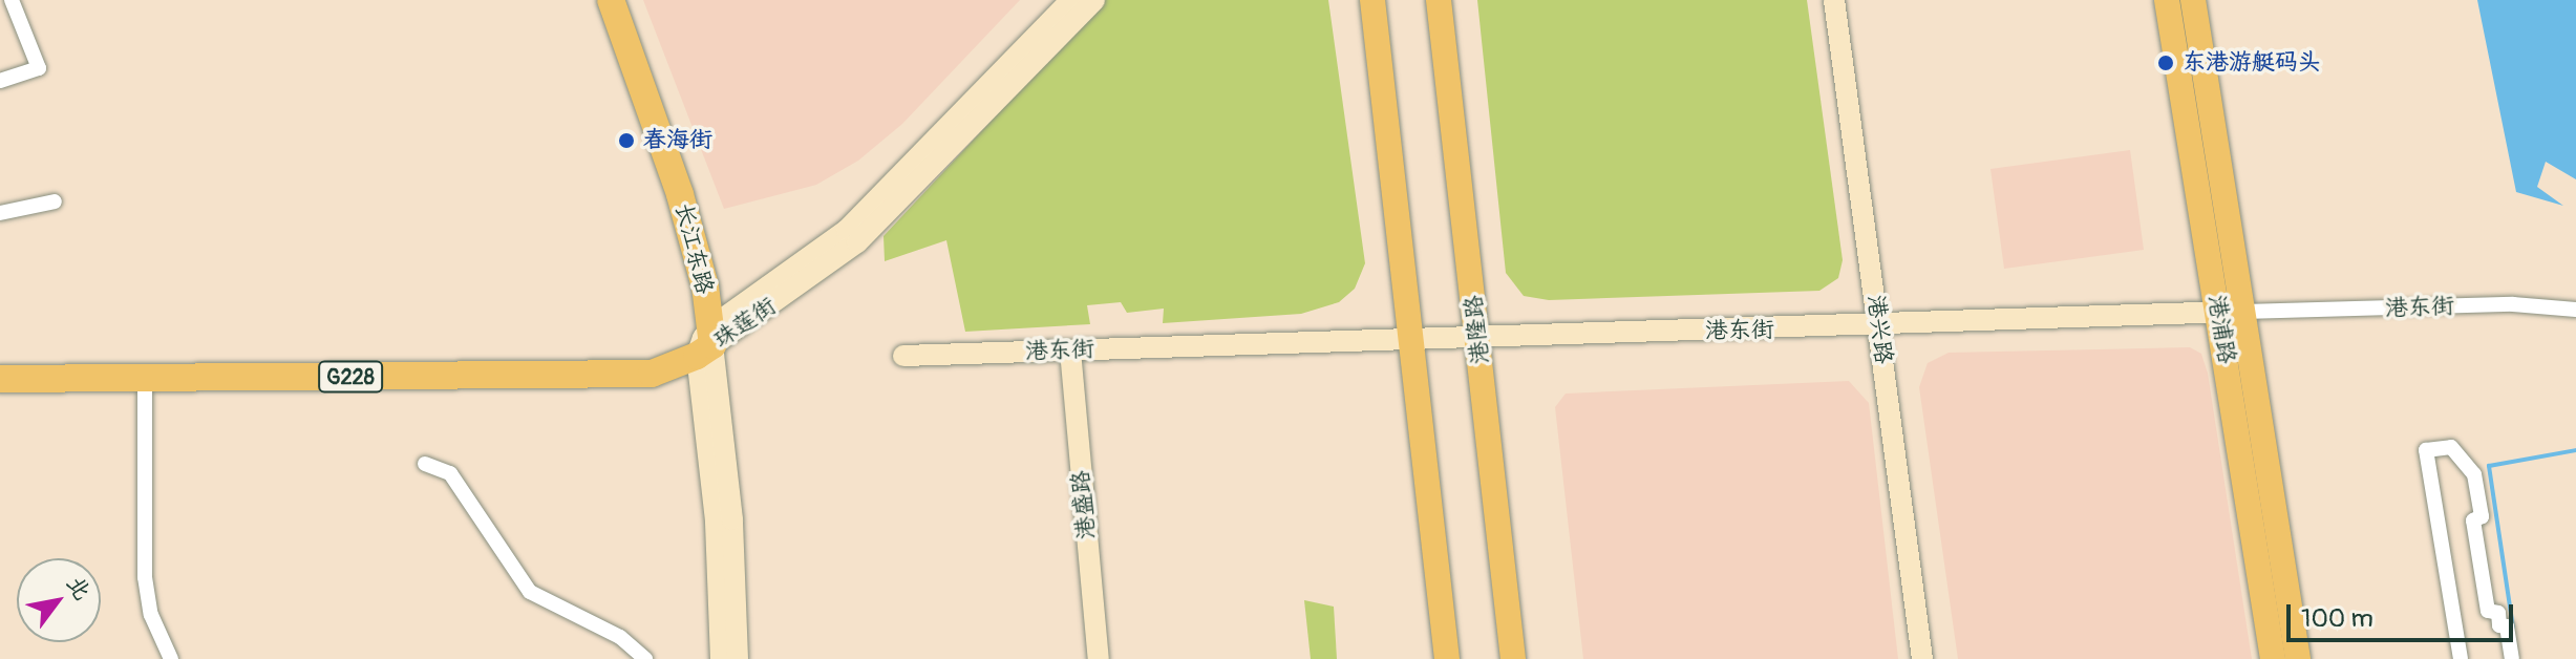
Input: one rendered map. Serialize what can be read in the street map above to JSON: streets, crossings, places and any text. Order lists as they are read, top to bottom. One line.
{"streets":{"highway":["长江东路","G228"],"main road":["港东街","珠莲街","港隆路","港兴路","港浦路","港盛路"]},"crossings":[["长江东路","珠莲街"],["长江东路","G228"],["港东街","港隆路"],["港东街","港兴路"],["港东街","港浦路"],["港东街","港盛路"],["珠莲街","G228"]],"places":["东港游艇码头","春海街"],"scale_bar":"100 m","north":"top right"}
